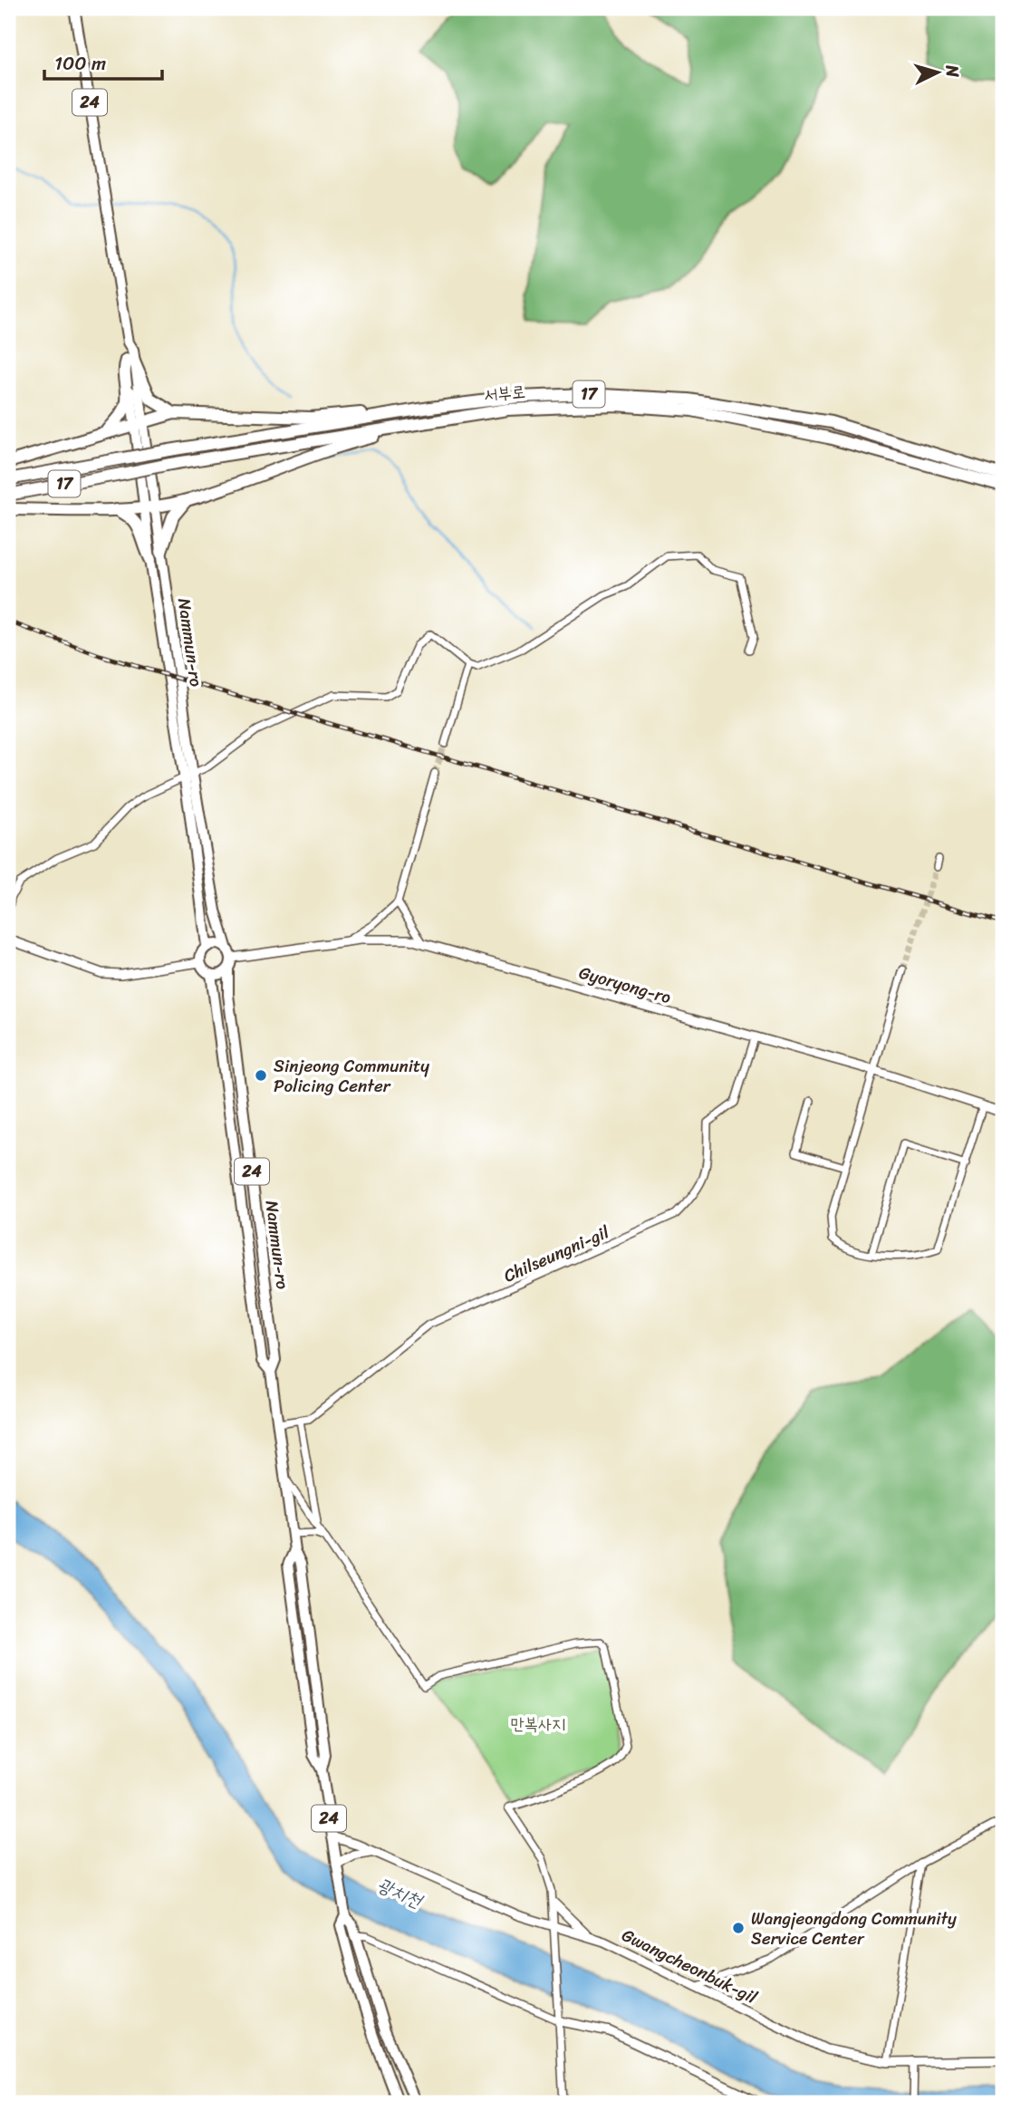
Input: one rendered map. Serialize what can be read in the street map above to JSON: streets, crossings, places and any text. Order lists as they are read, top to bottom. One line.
{"streets":{"highway":["서부로","17"],"main road":["24","Nammun-ro"],"street":["Gyoryong-ro","Chilseungni-gil","Gwangcheonbuk-gil"]},"crossings":[["Nammun-ro","Gyoryong-ro"],["Nammun-ro","Chilseungni-gil"],["Nammun-ro","Gwangcheonbuk-gil"],["Gyoryong-ro","Chilseungni-gil"]],"water":["광치천"],"parks":["만복사지"],"places":["Sinjeong Community Policing Center","Wangjeongdong Community Service Center"],"scale_bar":"100 m","north":"right"}
